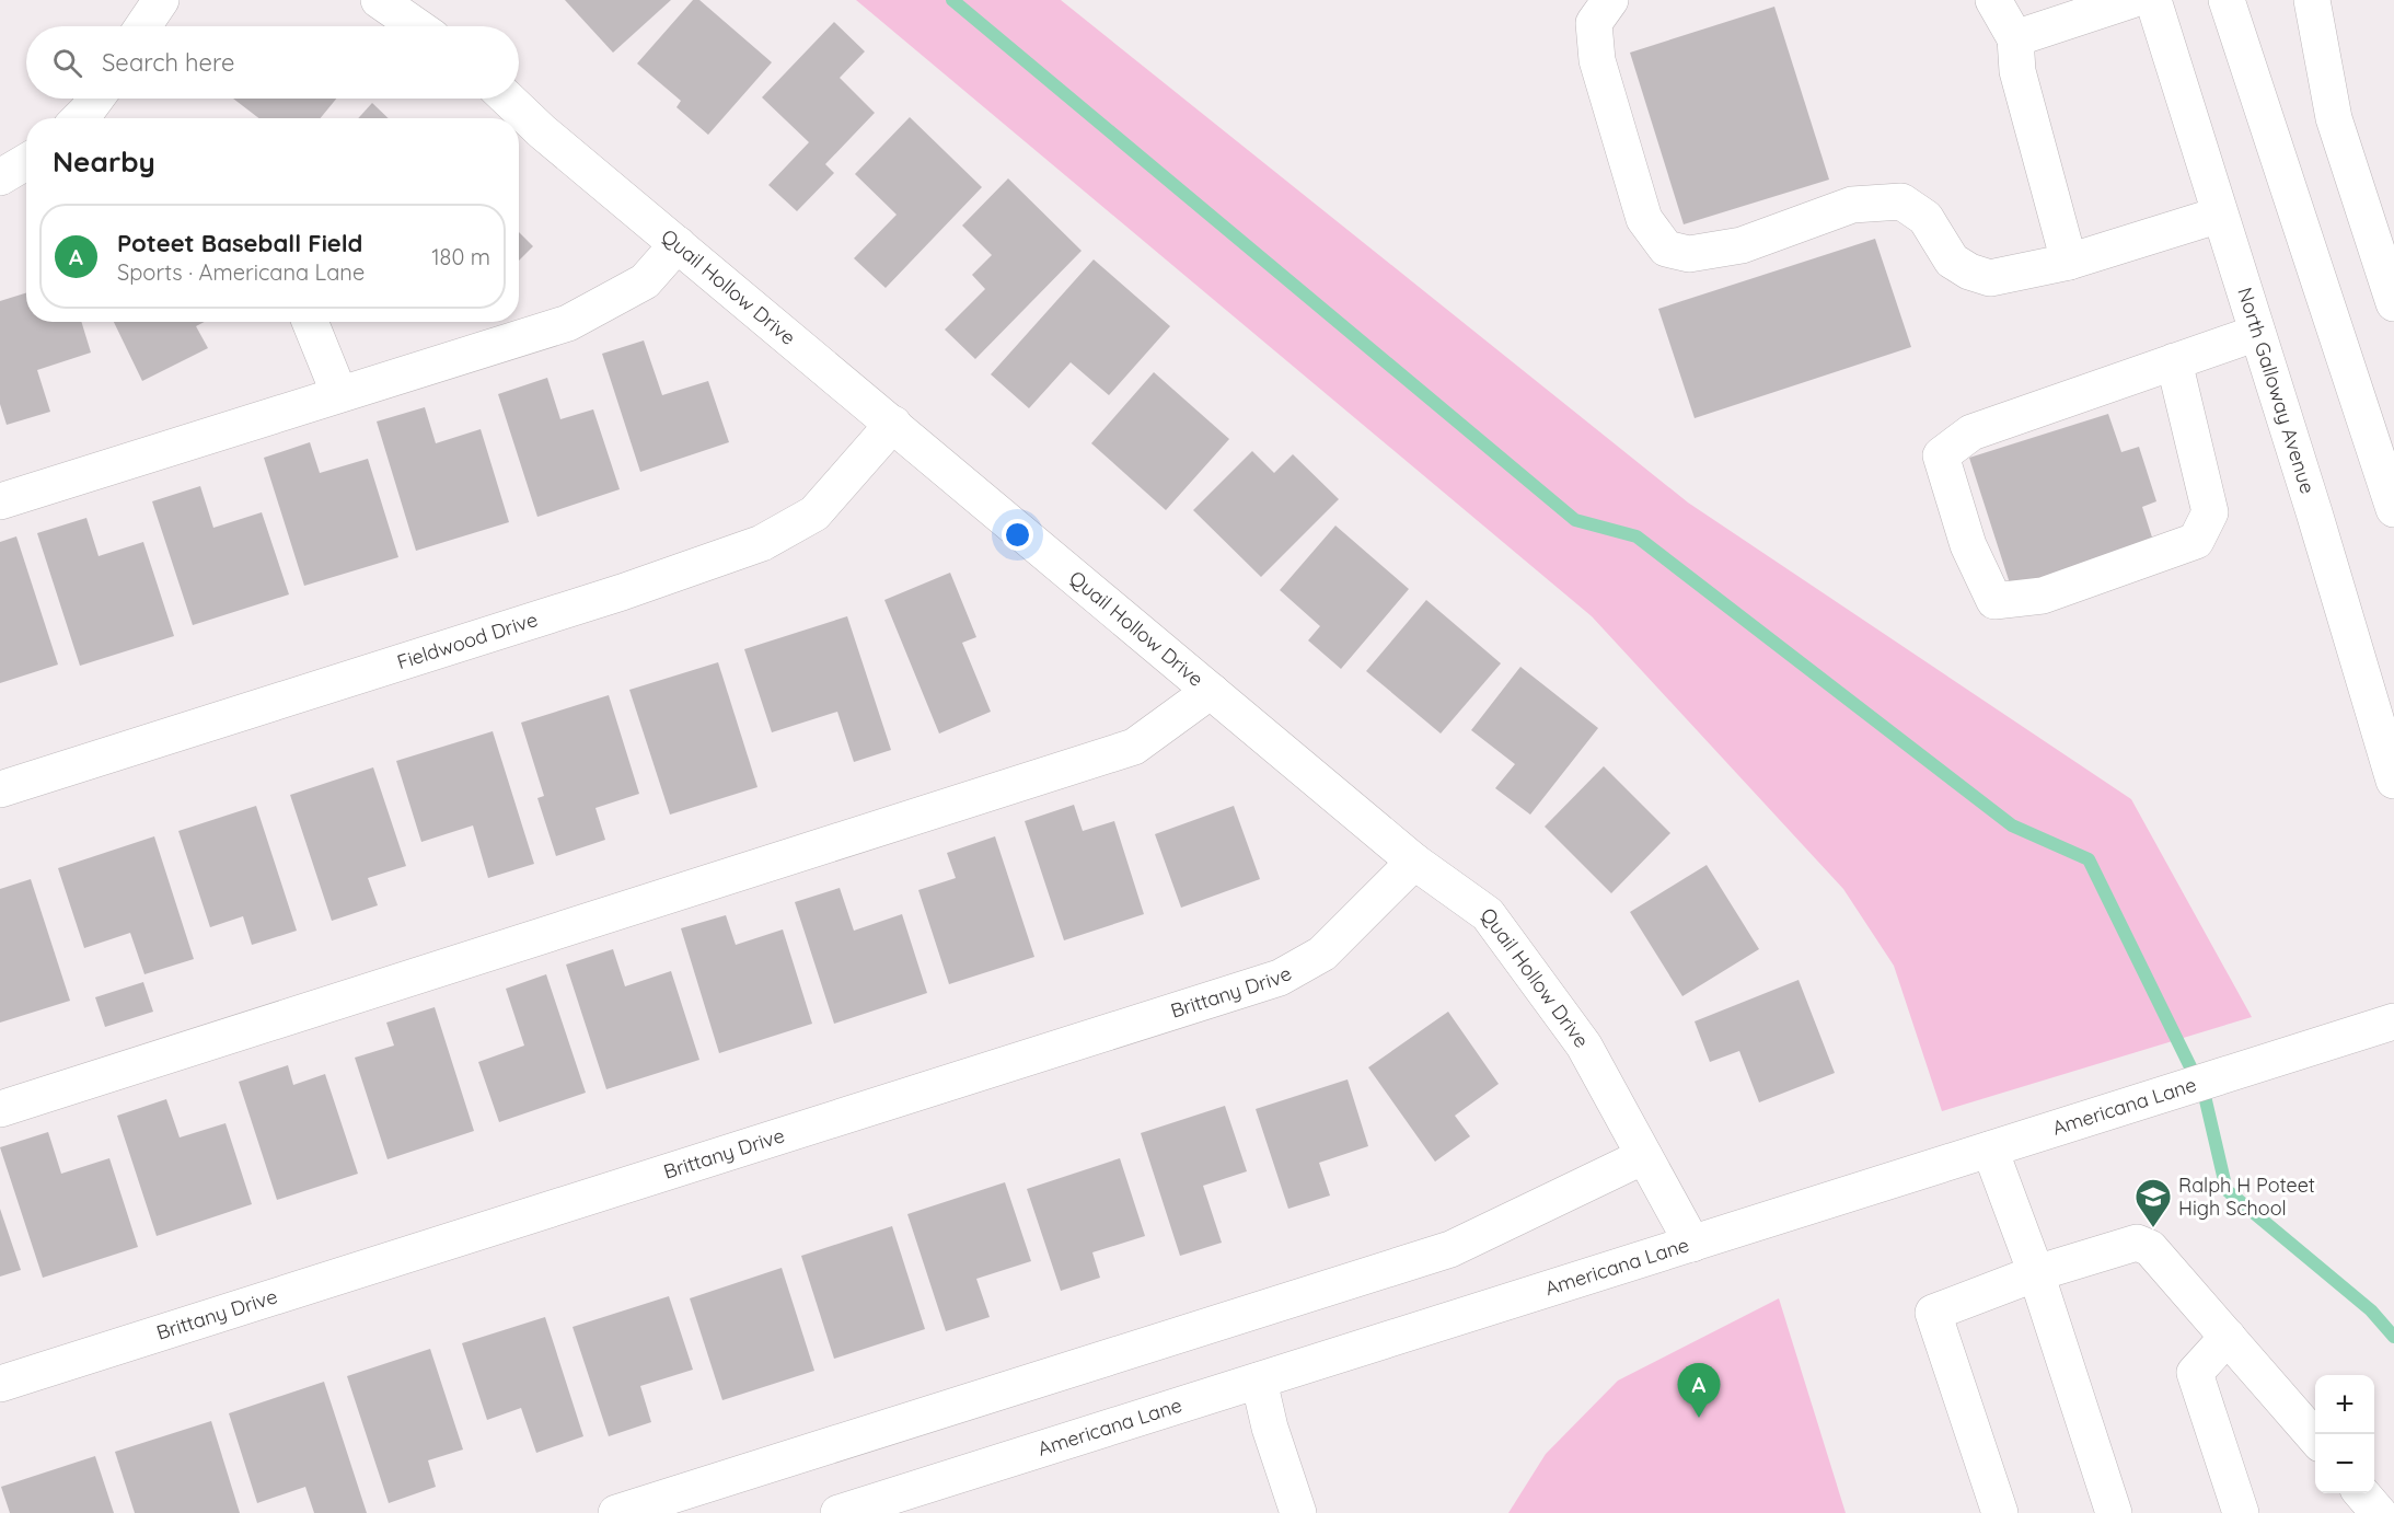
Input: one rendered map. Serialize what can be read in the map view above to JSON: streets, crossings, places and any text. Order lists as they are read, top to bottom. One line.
{"streets":{"street":["Quail Hollow Drive","North Galloway Avenue","Fieldwood Drive","Brittany Drive","Americana Lane"]},"crossings":[["Quail Hollow Drive","Fieldwood Drive"],["Quail Hollow Drive","Brittany Drive"],["Quail Hollow Drive","Americana Lane"]],"places":{"school or university":["Ralph H Poteet High School"]},"page":{"search":"Search here","heading":"Nearby","list":[{"mark":"A","name":"Poteet Baseball Field","note":"Sports · Americana Lane","value":"180 m"}],"pins":"A","map_buttons":["+","−"]}}
